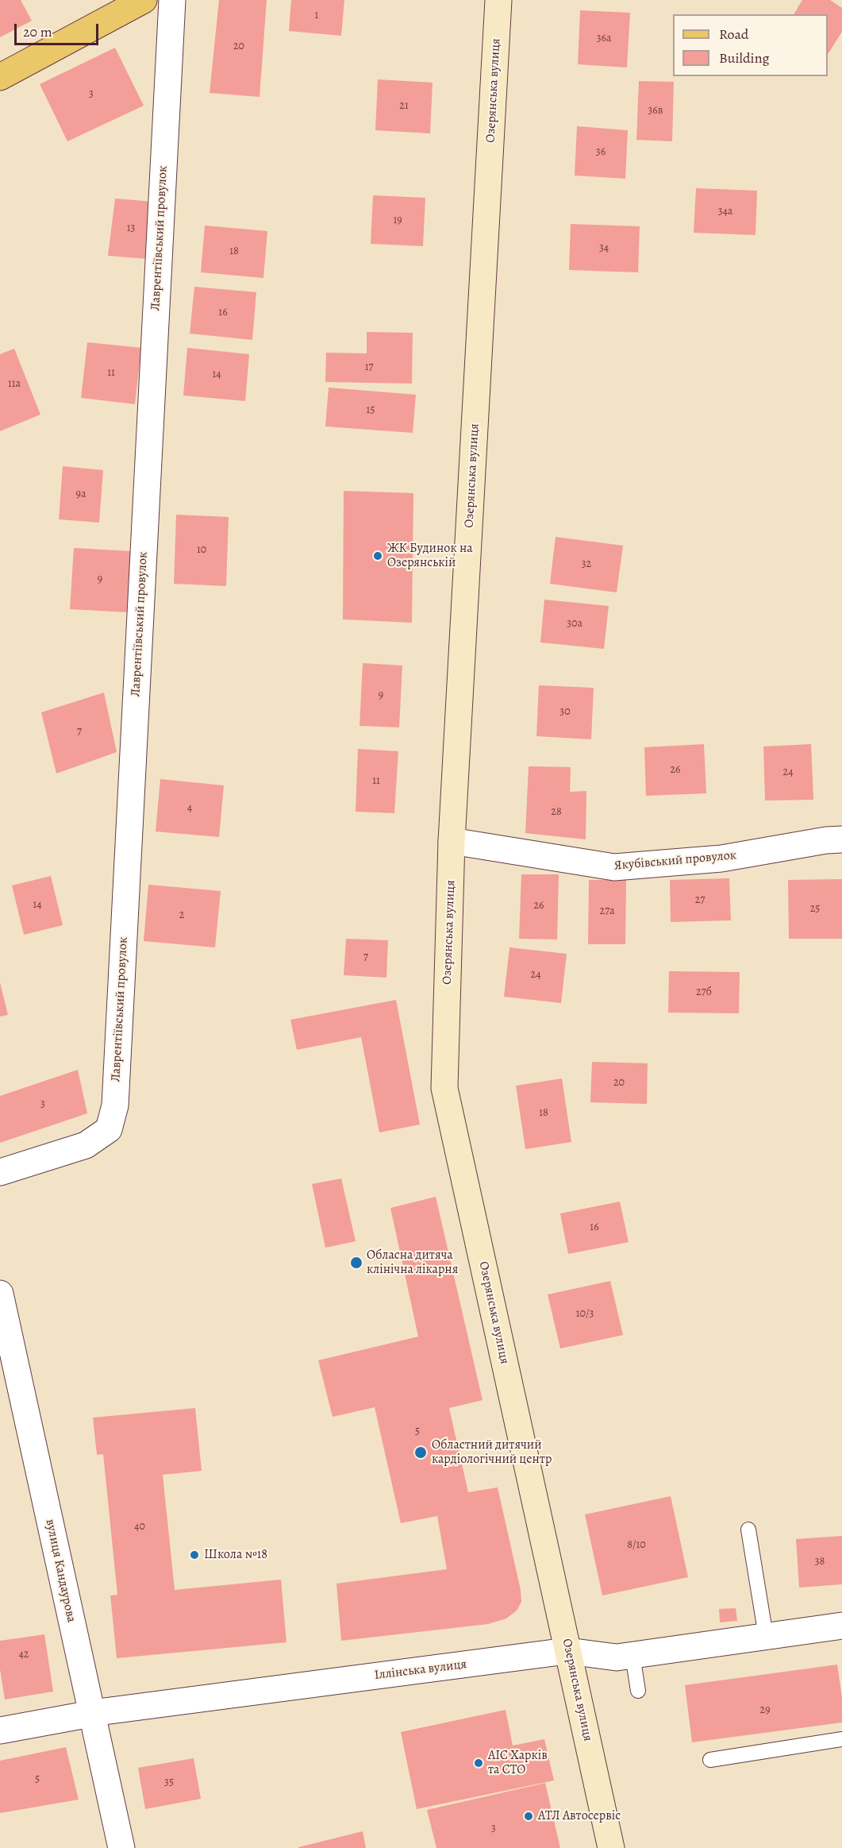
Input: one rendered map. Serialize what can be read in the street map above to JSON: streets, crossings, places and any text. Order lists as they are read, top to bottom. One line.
{"streets":{"main road":["Озерянська вулиця"],"street":["Лаврентіївський провулок","Якубівський провулок","вулиця Кандаурова","Іллінська вулиця"]},"crossings":[["Озерянська вулиця","Якубівський провулок"],["Озерянська вулиця","Іллінська вулиця"],["вулиця Кандаурова","Іллінська вулиця"]],"places":["ЖК Будинок на Озерянській","Обласна дитяча клінічна лікарня","Областний дитячий кардіологічний центр","Школа №18","АІС Харків та СТО","АТЛ Автосервіс"],"house_numbers":["1","36а","20","3","21","36в","36","34а","19","13","34","18","16","17","11","14","11а","15","9а","10","32","9","30а","9","30","7","26","24","11","4","28","27","14","26","25","27а","2","7","24","27б","20","3","18","16","10/3","5","40","8/10","38","42","29","5","35","3"],"legend":["Road","Building"],"scale_bar":"20 m"}
